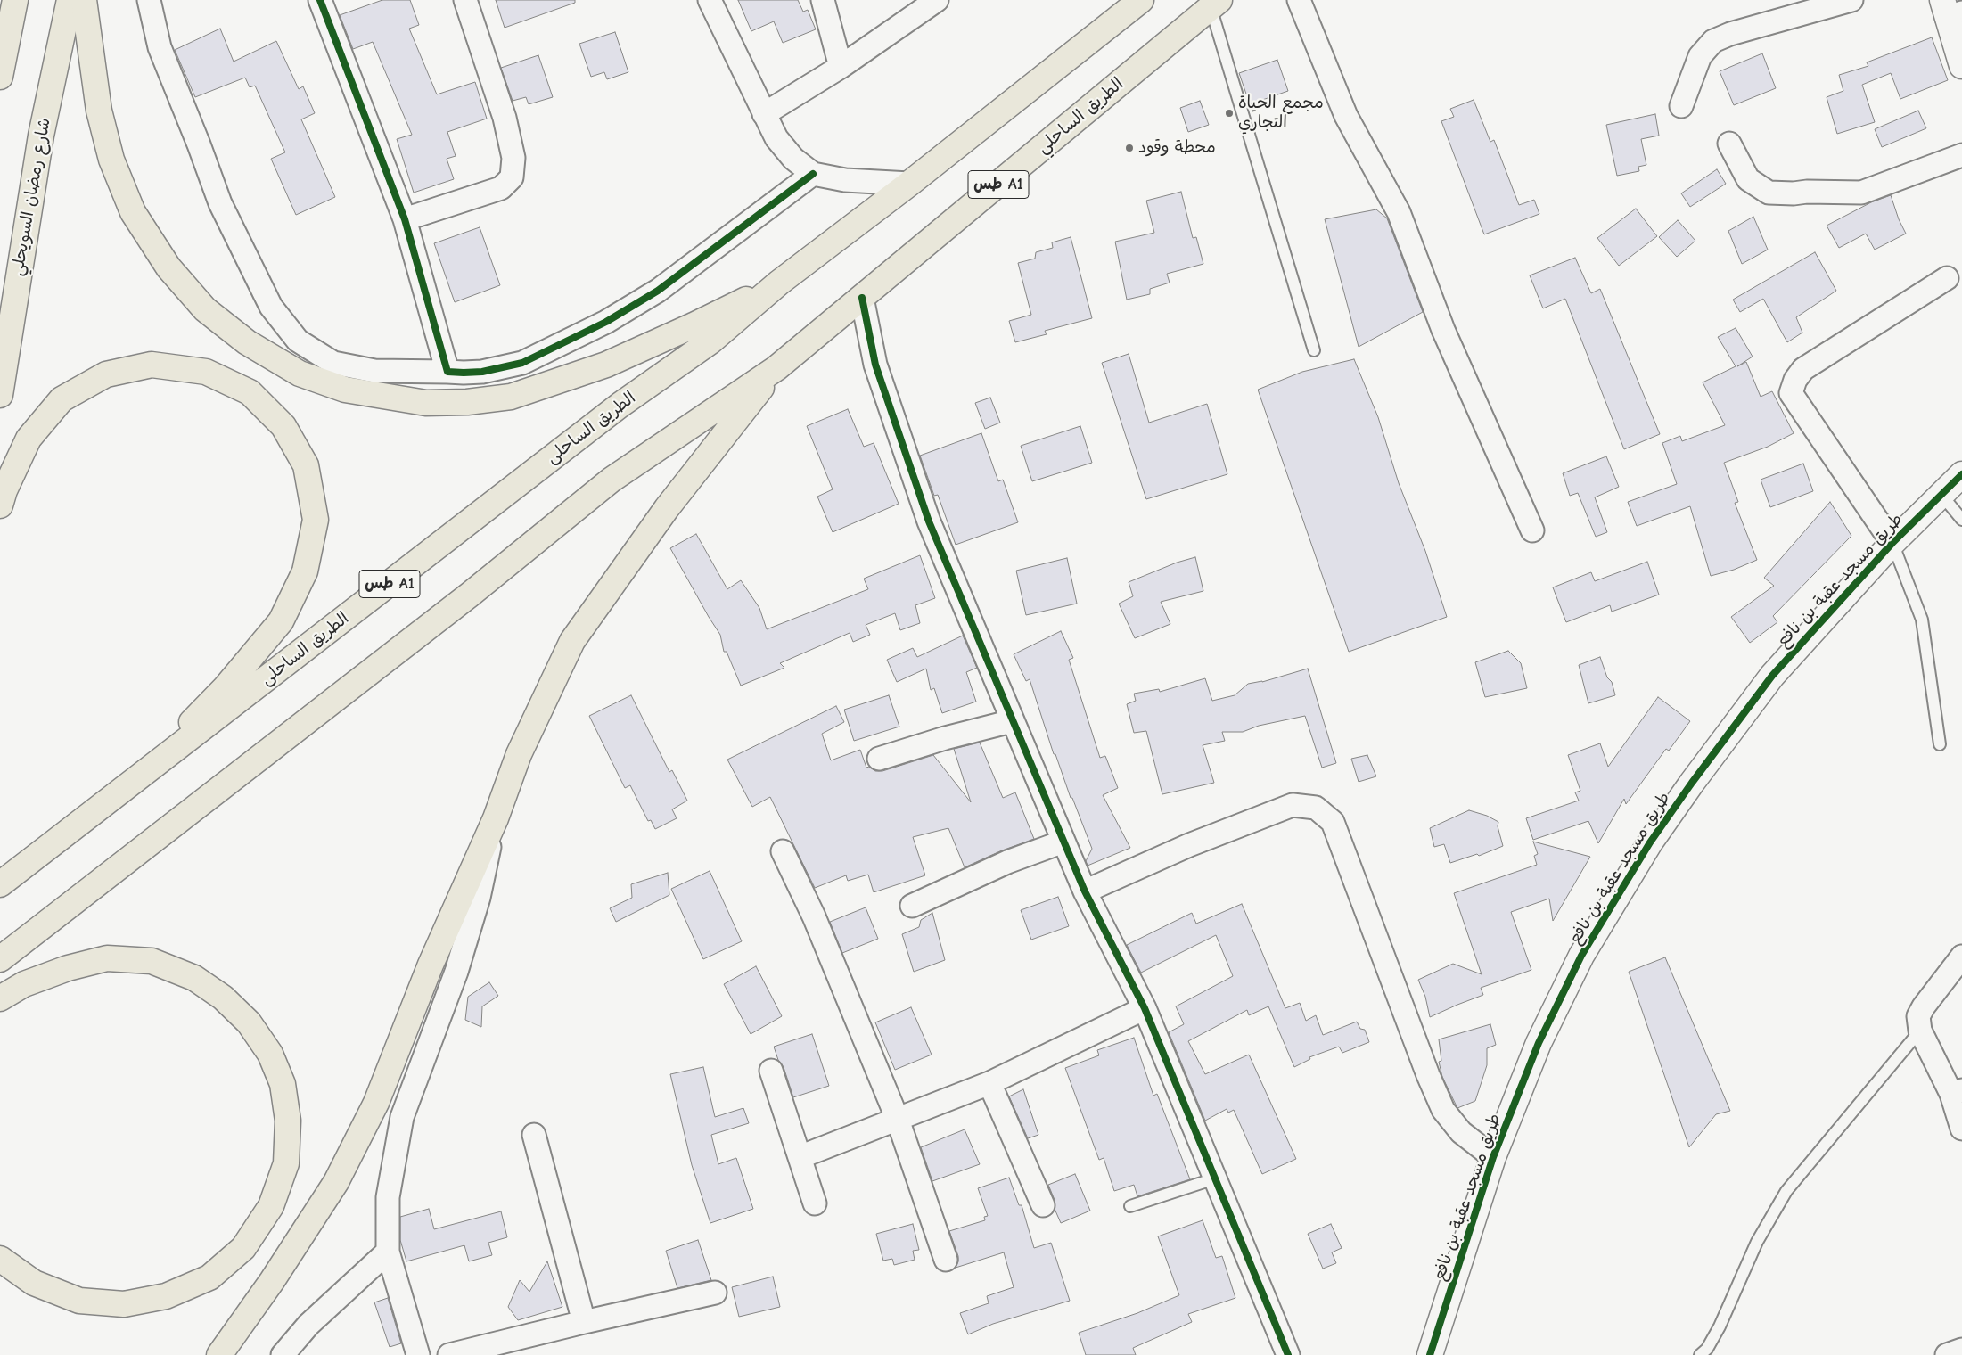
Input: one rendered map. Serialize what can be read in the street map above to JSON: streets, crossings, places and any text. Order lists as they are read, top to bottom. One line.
{"streets":{"main road":["الطريق الساحلي","طس A1","شارع رمضان السويحلي","الطريق الساحلى"],"street":["طريق مسجد عقبة بن نافع"]},"crossings":[["الطريق الساحلي","طس A1"],["طس A1","الطريق الساحلى"]],"places":["مجمع الحياة التجاري","محطة وقود"]}
